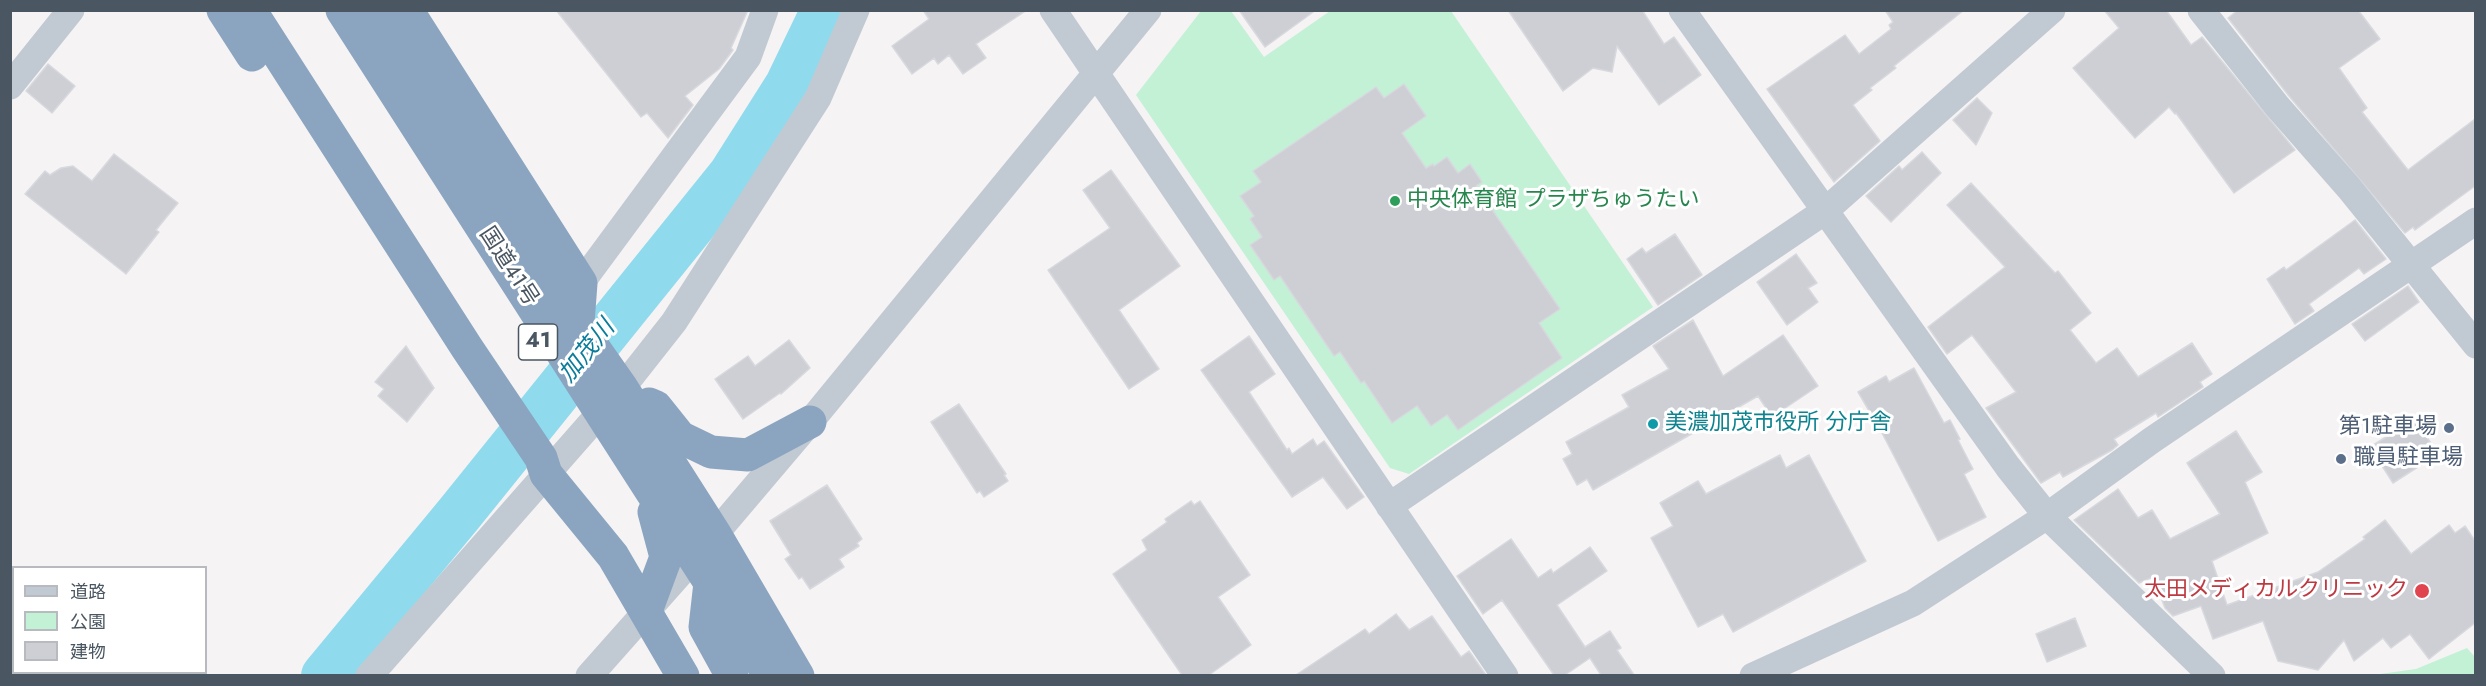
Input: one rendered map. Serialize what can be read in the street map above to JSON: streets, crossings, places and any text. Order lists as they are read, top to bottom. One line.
{"streets":{"highway":["国道41号","41"]},"water":["加茂川"],"places":["中央体育館 プラザちゅうたい","美濃加茂市役所 分庁舎","第1駐車場","職員駐車場","太田メディカルクリニック"],"legend":["道路","公園","建物"]}
